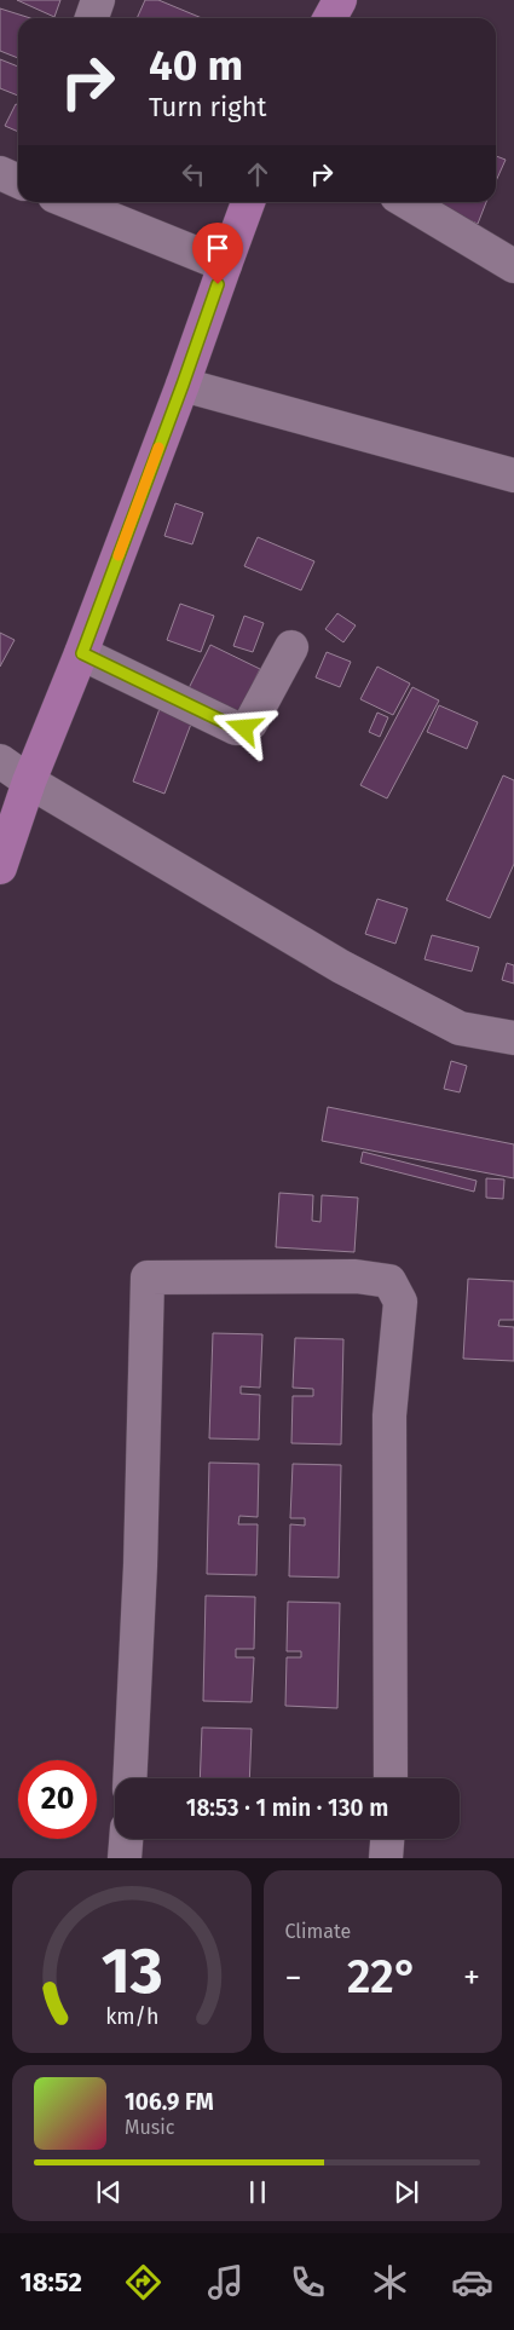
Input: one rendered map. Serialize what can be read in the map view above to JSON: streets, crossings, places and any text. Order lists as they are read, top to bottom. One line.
{"page":{"turn":["40 m","Turn right"],"limit":"20","trip":"18:53 · 1 min · 130 m","tile":"Climate","heat":["−","22°","+"],"song":["106.9 FM","Music"],"tabs":"18:52","gauge":["13","km/h"]}}
